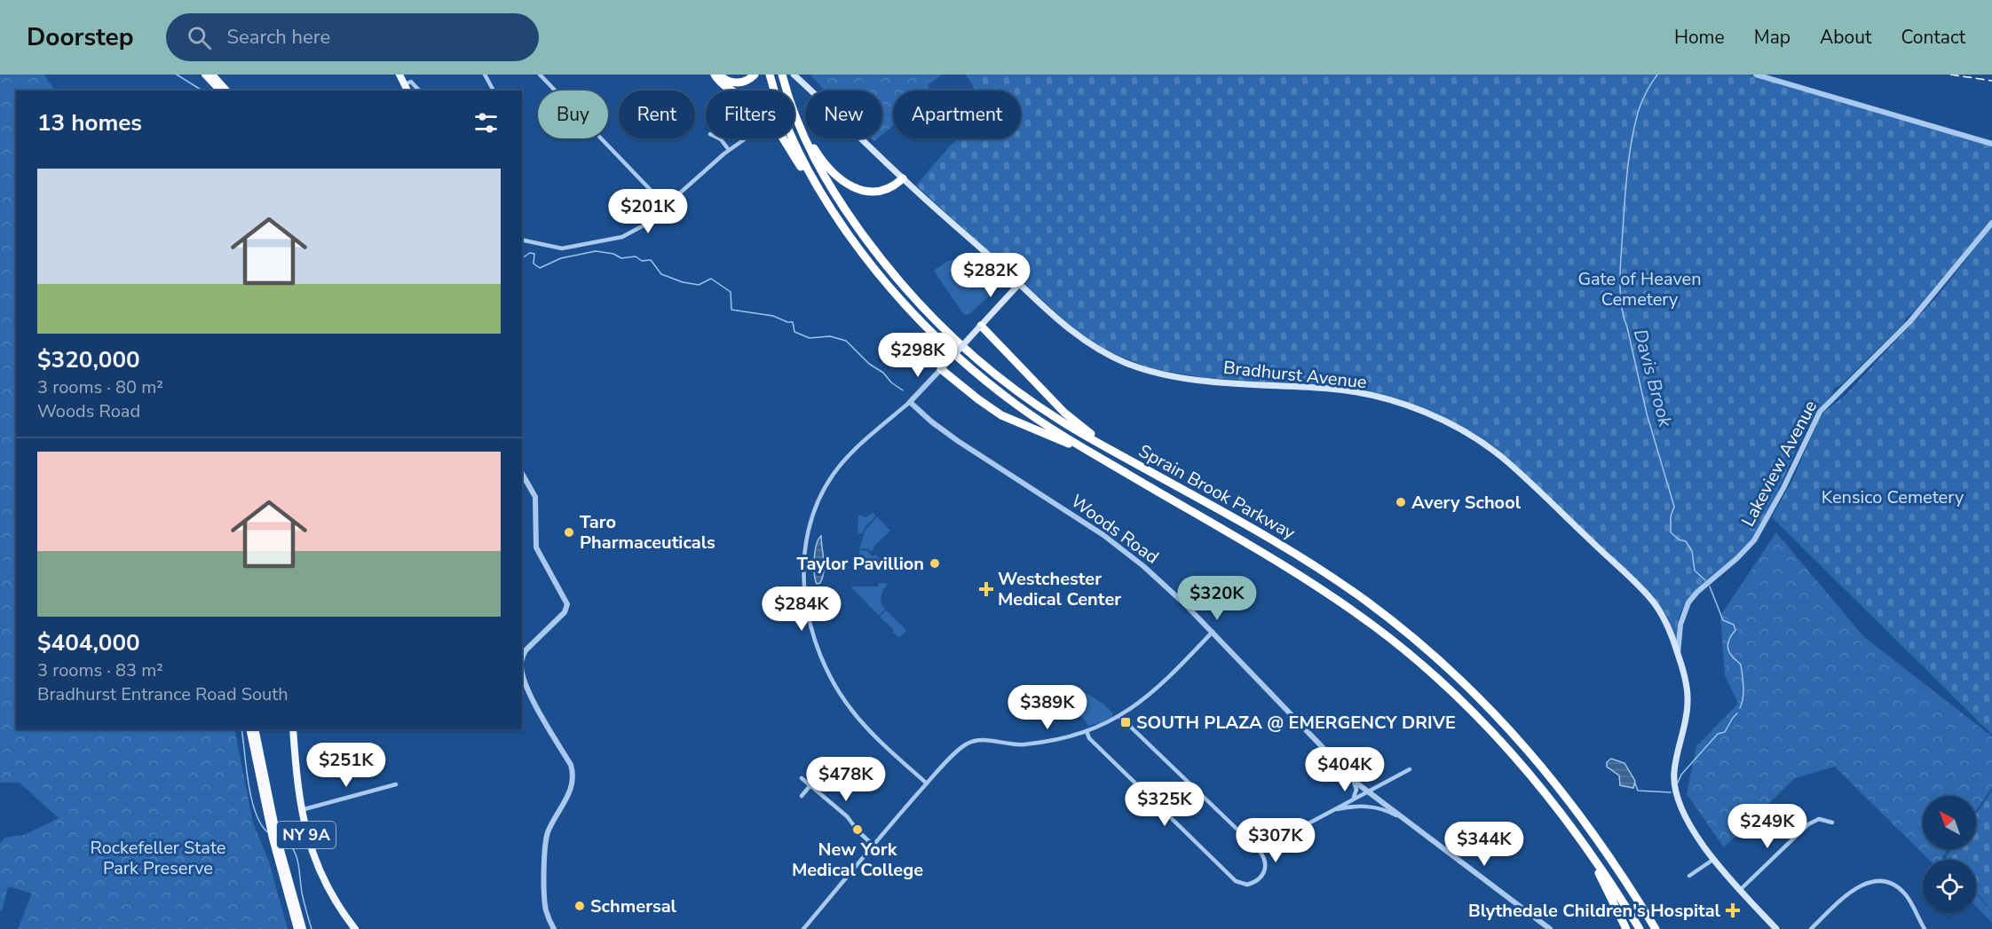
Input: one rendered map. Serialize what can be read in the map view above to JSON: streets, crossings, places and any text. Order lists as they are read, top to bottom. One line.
{"streets":{"highway":["Sprain Brook Parkway"],"main road":["Bradhurst Avenue","NY 9A"],"street":["Lakeview Avenue","Woods Road"]},"crossings":[["Bradhurst Avenue","Lakeview Avenue"]],"water":["Davis Brook"],"parks":["Gate of Heaven Cemetery","Kensico Cemetery","Rockefeller State Park Preserve"],"places":{"other":["Avery School","Taro Pharmaceuticals","Taylor Pavillion","New York Medical College","Schmersal"],"health":["Westchester Medical Center","Blythedale Children's Hospital"],"transit":["SOUTH PLAZA @ EMERGENCY DRIVE"]},"north":"top left","page":{"header":"Doorstep","search":"Search here","nav":["Home","Map","About","Contact"],"chip":["Buy","Rent","Filters","New","Apartment"],"heading":"13 homes","list":[{"name":"$320,000","note":"3 rooms · 80 m² · Woods Road"},{"name":"$404,000","note":"3 rooms · 83 m² · Bradhurst Entrance Road South"}],"price":["$201K","$282K","$298K","$320K","$284K","$389K","$251K","$404K","$478K","$325K","$249K","$307K","$344K"]}}
